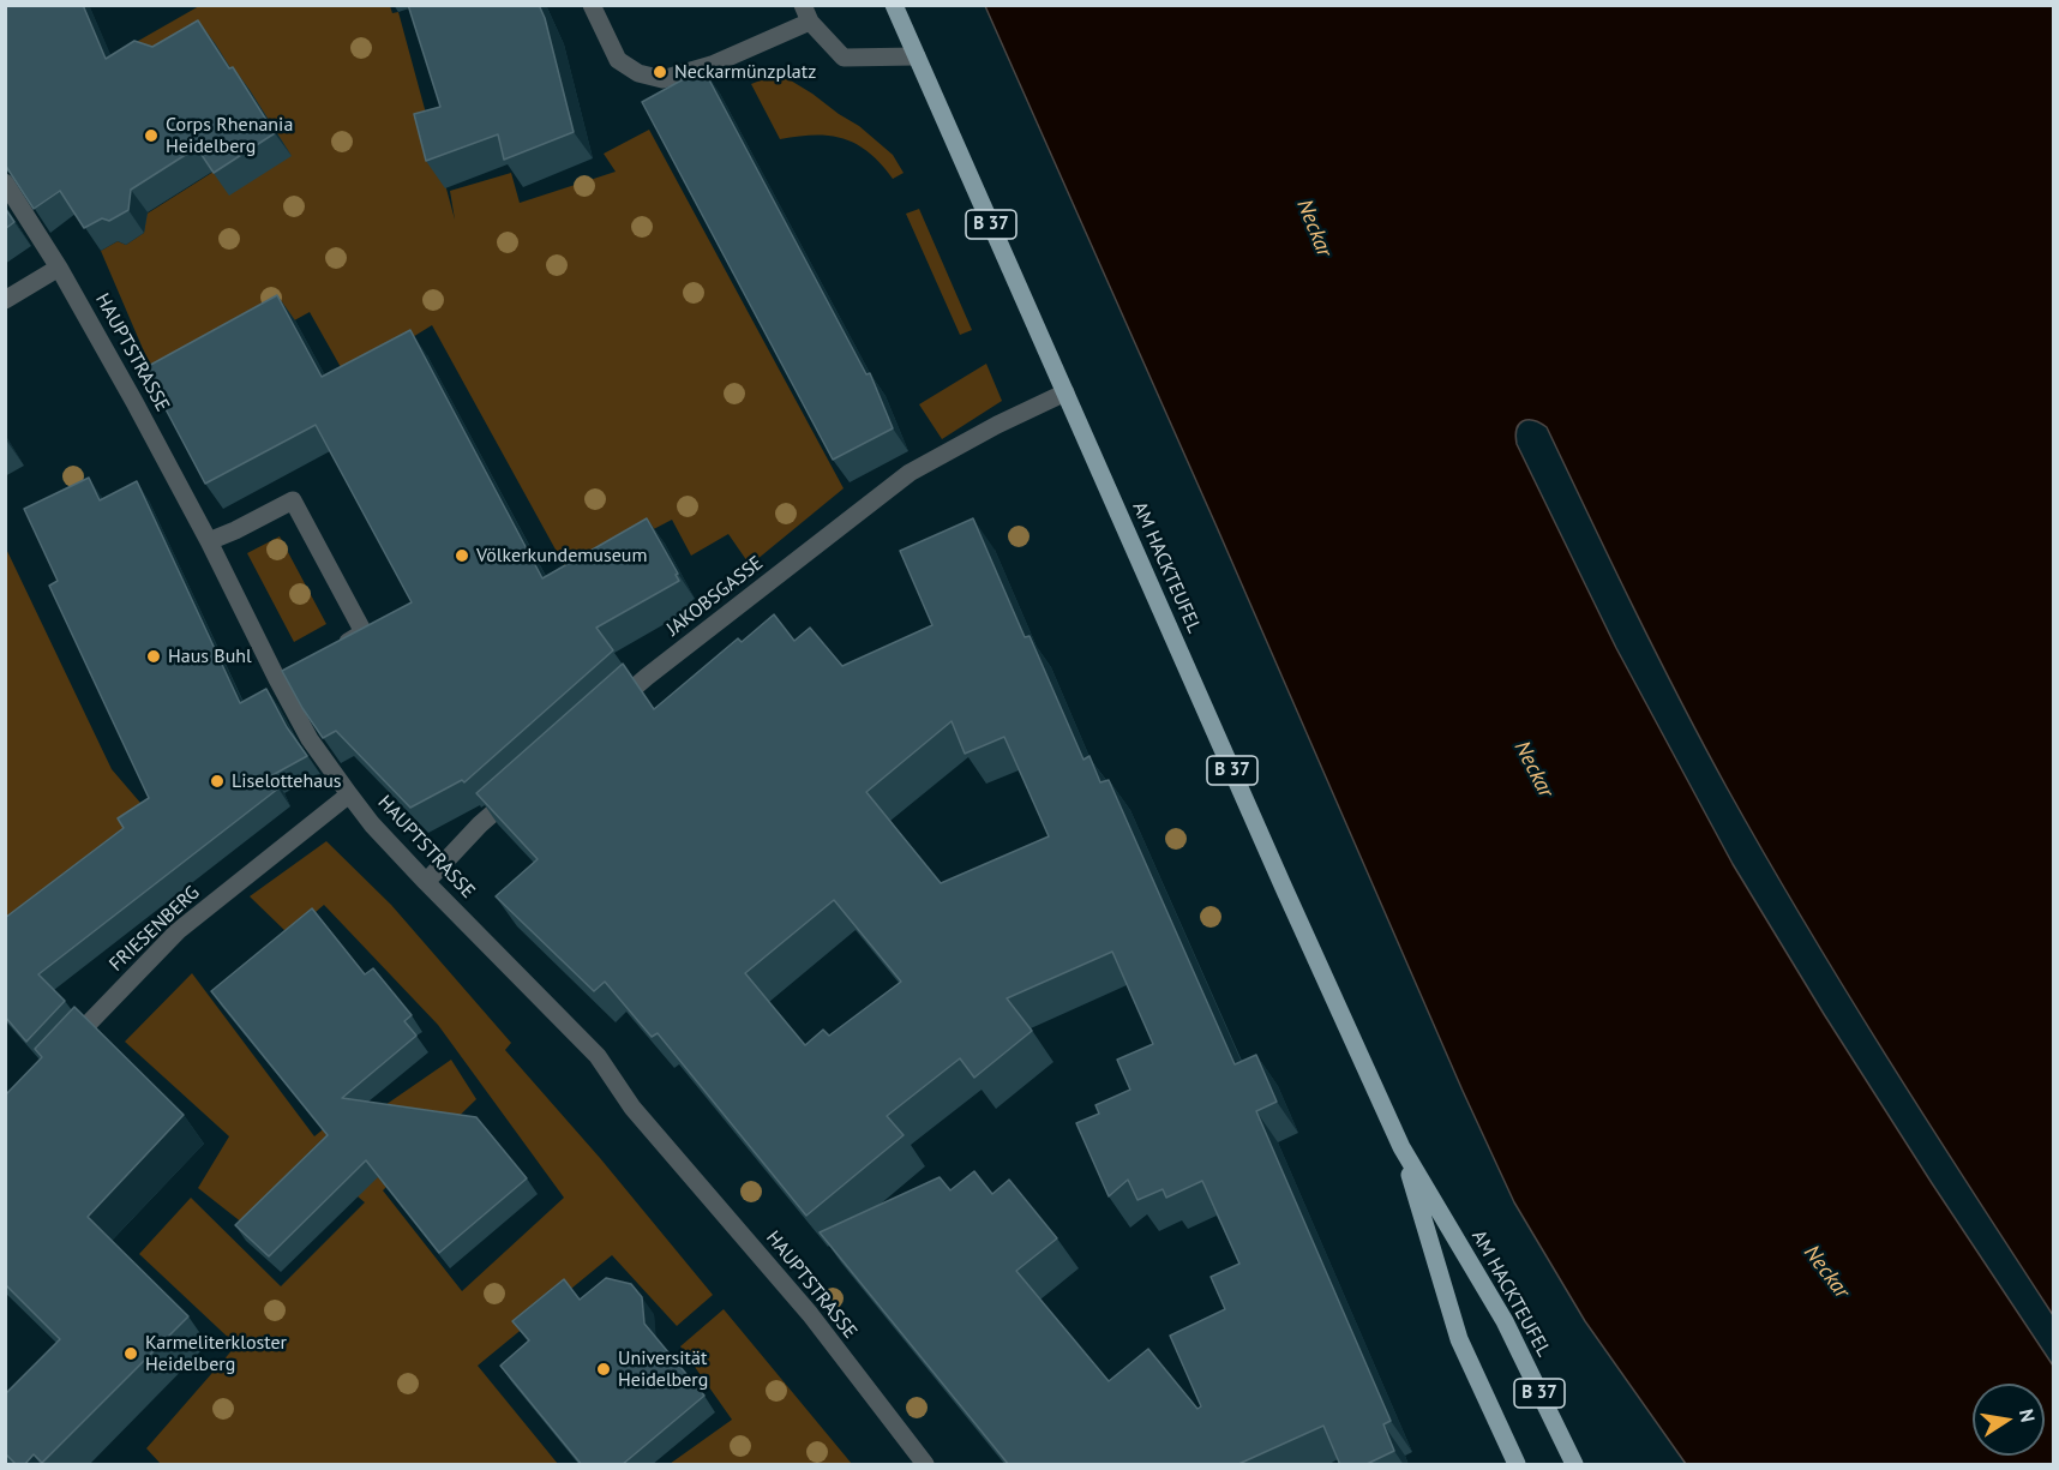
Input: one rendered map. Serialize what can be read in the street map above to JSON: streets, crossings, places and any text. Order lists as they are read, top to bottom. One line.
{"streets":{"main road":["B 37","AM HACKTEUFEL"],"street":["HAUPTSTRASSE","JAKOBSGASSE","FRIESENBERG"]},"crossings":[["HAUPTSTRASSE","FRIESENBERG"],["AM HACKTEUFEL","JAKOBSGASSE"]],"water":["Neckar"],"places":["Neckarmünzplatz","Corps Rhenania Heidelberg","Völkerkundemuseum","Haus Buhl","Liselottehaus","Karmeliterkloster Heidelberg","Universität Heidelberg"],"north":"right"}
